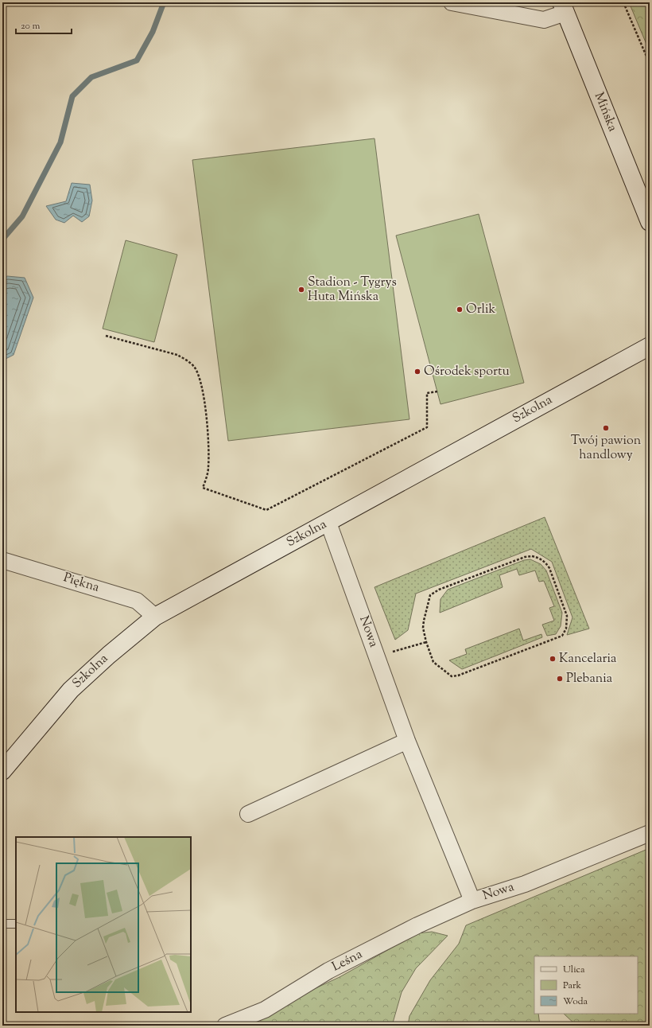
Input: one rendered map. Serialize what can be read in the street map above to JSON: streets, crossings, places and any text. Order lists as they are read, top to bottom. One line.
{"streets":{"street":["Mińska","Szkolna","Piękna","Nowa","Leśna"]},"crossings":[["Szkolna","Piękna"],["Szkolna","Nowa"],["Nowa","Leśna"]],"places":["Stadion - Tygrys Huta Mińska","Orlik","Ośrodek sportu","Twój pawion handlowy","Kancelaria","Plebania"],"legend":["Ulica","Park","Woda"],"scale_bar":"20 m"}
